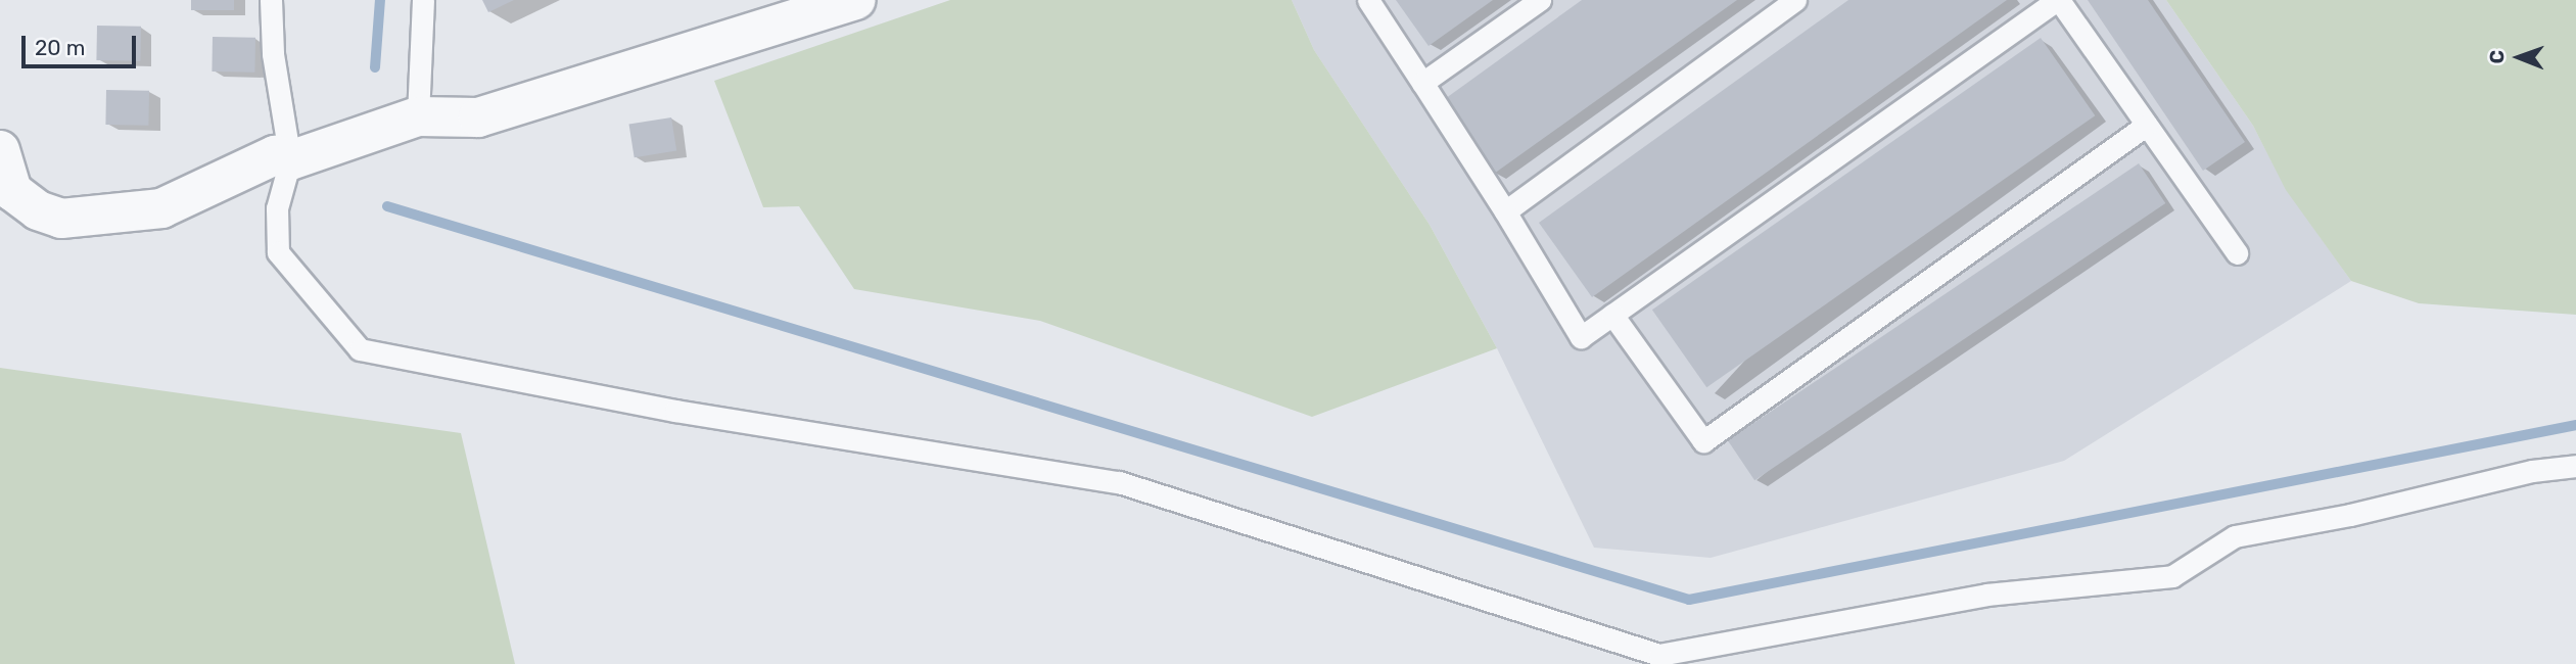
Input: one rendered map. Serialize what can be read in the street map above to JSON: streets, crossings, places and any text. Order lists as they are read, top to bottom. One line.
{"scale_bar":"20 m","north":"left"}
